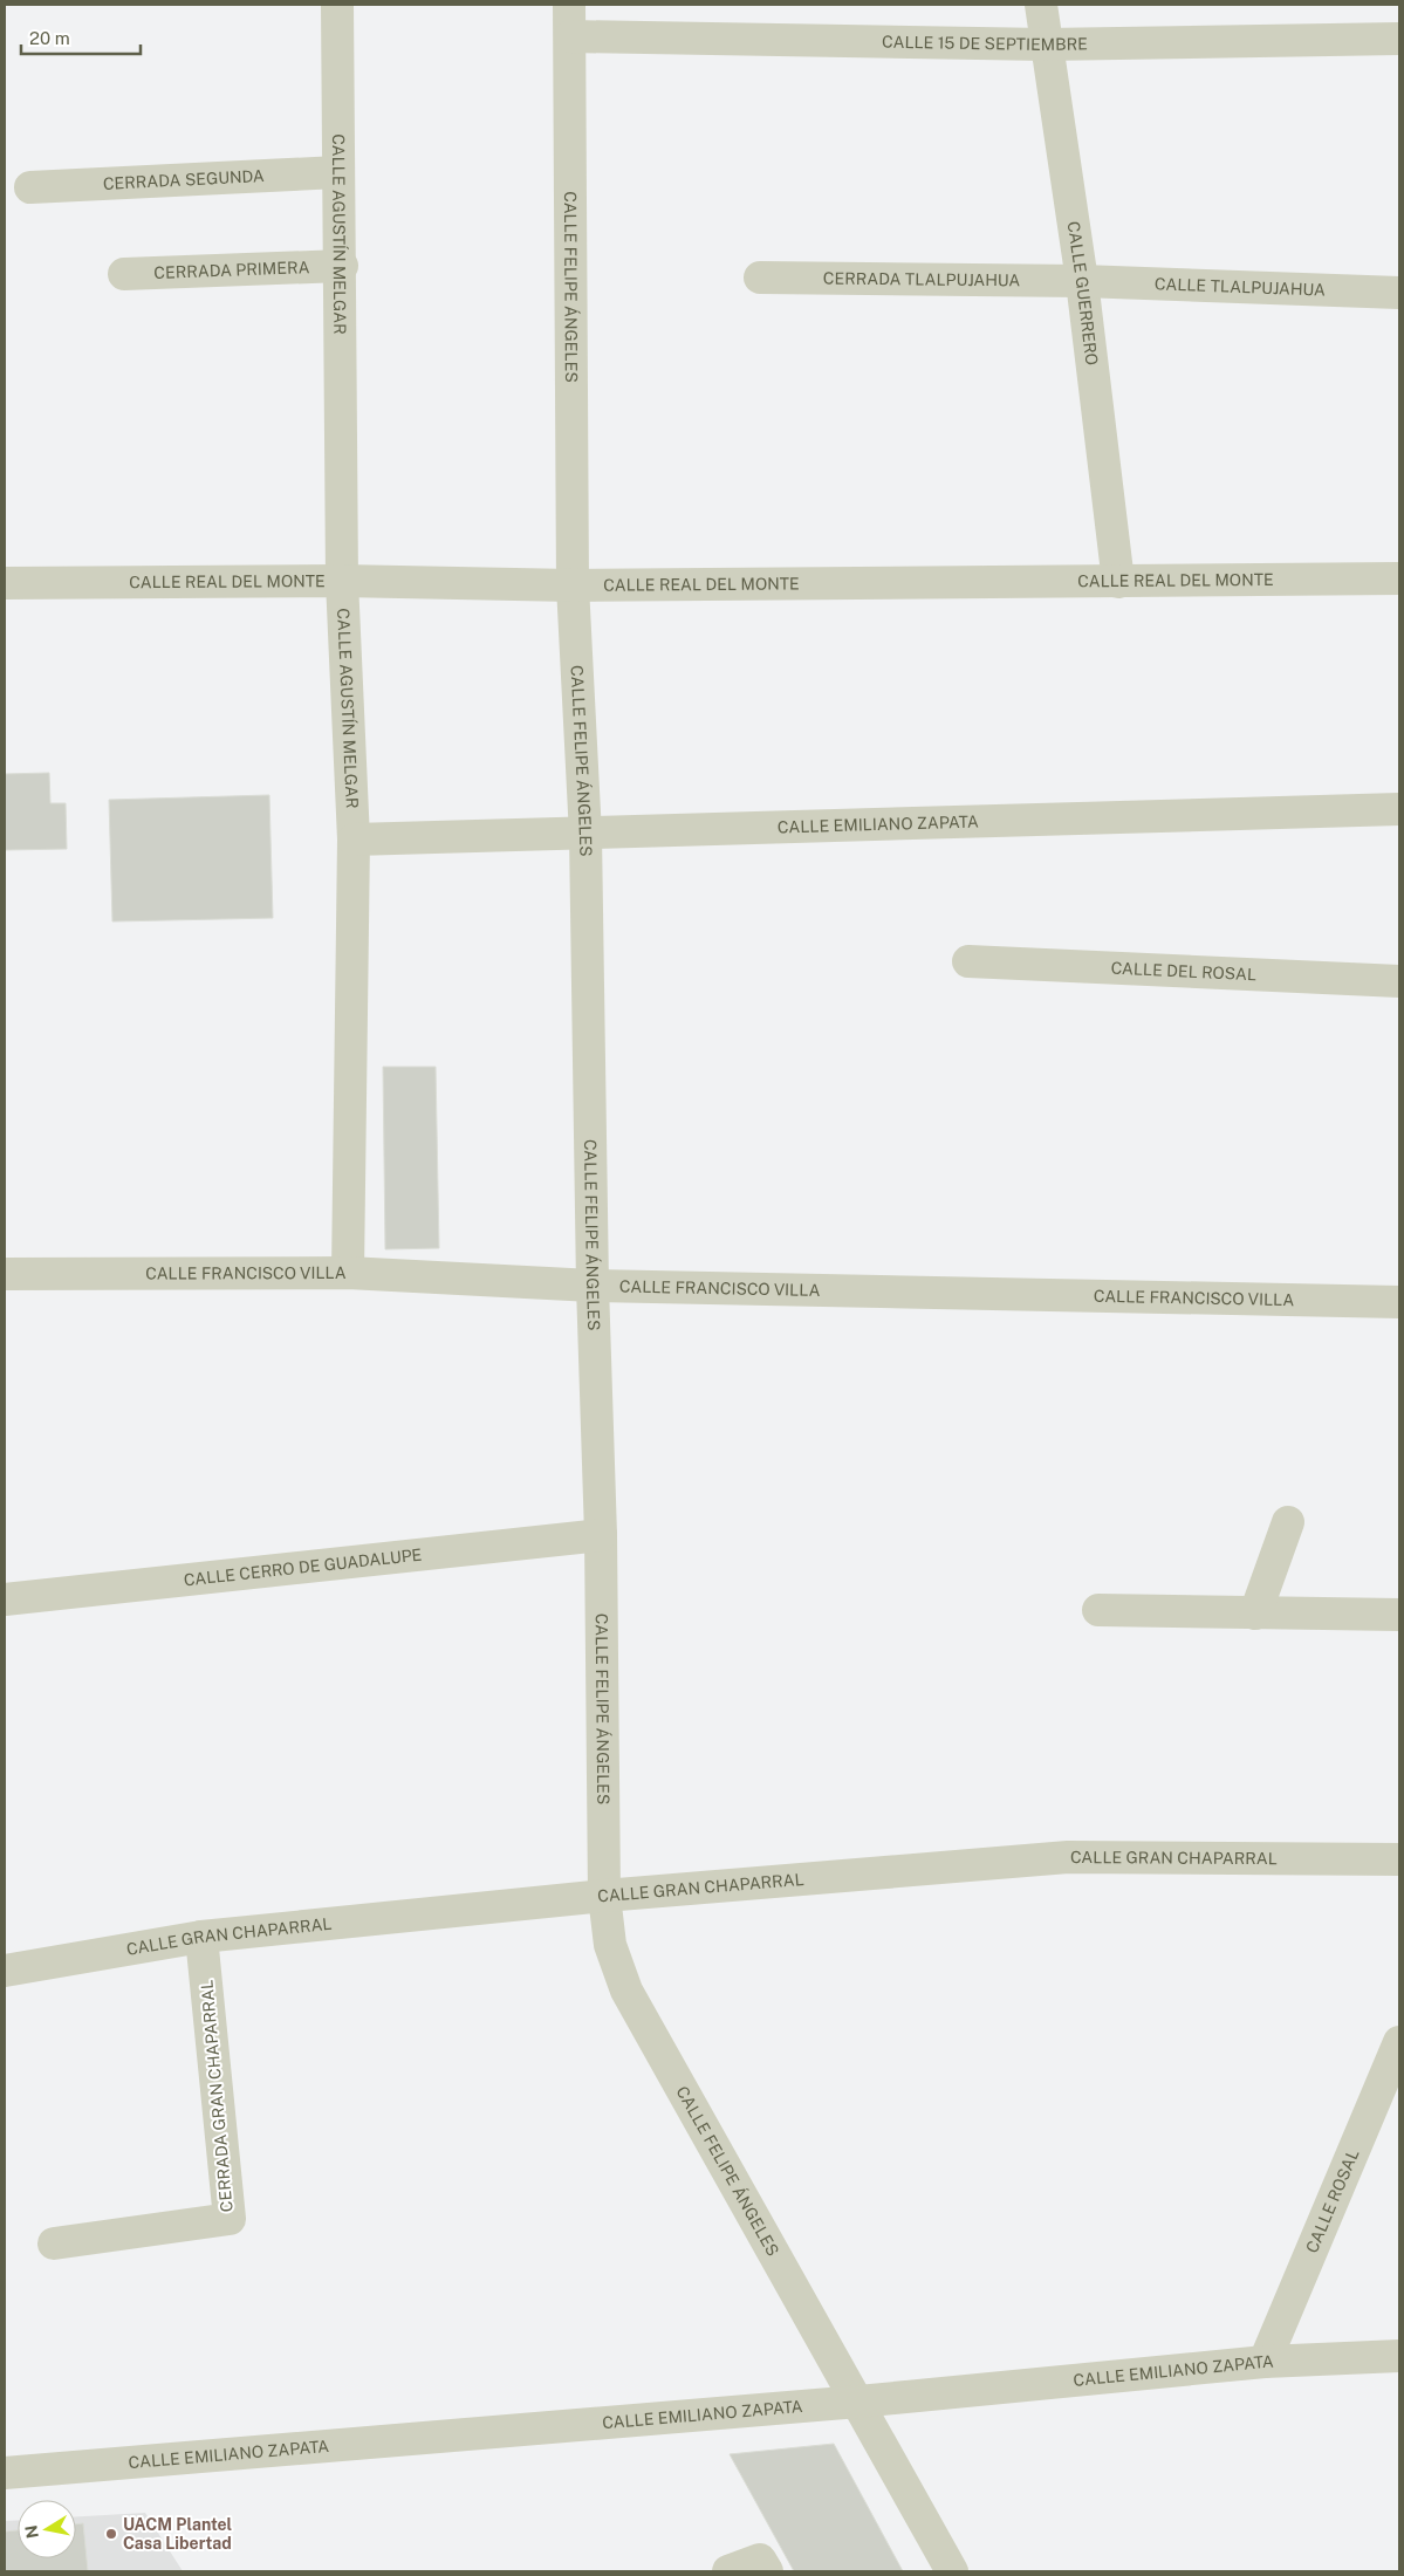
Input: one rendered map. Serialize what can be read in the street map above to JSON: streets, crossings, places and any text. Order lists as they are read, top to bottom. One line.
{"streets":{"street":["CALLE 15 DE SEPTIEMBRE","CERRADA SEGUNDA","CALLE AGUSTÍN MELGAR","CERRADA PRIMERA","CERRADA TLALPUJAHUA","CALLE FELIPE ÁNGELES","CALLE TLALPUJAHUA","CALLE GUERRERO","CALLE REAL DEL MONTE","CALLE EMILIANO ZAPATA","CALLE DEL ROSAL","CALLE FRANCISCO VILLA","CALLE CERRO DE GUADALUPE","CALLE GRAN CHAPARRAL","CERRADA GRAN CHAPARRAL","CALLE ROSAL"]},"crossings":[["CALLE 15 DE SEPTIEMBRE","CALLE FELIPE ÁNGELES"],["CALLE 15 DE SEPTIEMBRE","CALLE GUERRERO"],["CERRADA SEGUNDA","CALLE AGUSTÍN MELGAR"],["CALLE AGUSTÍN MELGAR","CERRADA PRIMERA"],["CALLE AGUSTÍN MELGAR","CALLE REAL DEL MONTE"],["CALLE AGUSTÍN MELGAR","CALLE EMILIANO ZAPATA"],["CALLE AGUSTÍN MELGAR","CALLE FRANCISCO VILLA"],["CERRADA TLALPUJAHUA","CALLE TLALPUJAHUA"],["CERRADA TLALPUJAHUA","CALLE GUERRERO"],["CALLE FELIPE ÁNGELES","CALLE REAL DEL MONTE"],["CALLE FELIPE ÁNGELES","CALLE EMILIANO ZAPATA"],["CALLE FELIPE ÁNGELES","CALLE FRANCISCO VILLA"],["CALLE FELIPE ÁNGELES","CALLE CERRO DE GUADALUPE"],["CALLE FELIPE ÁNGELES","CALLE GRAN CHAPARRAL"],["CALLE TLALPUJAHUA","CALLE GUERRERO"],["CALLE GUERRERO","CALLE REAL DEL MONTE"],["CALLE EMILIANO ZAPATA","CALLE ROSAL"],["CALLE GRAN CHAPARRAL","CERRADA GRAN CHAPARRAL"]],"places":["UACM Plantel Casa Libertad"],"scale_bar":"20 m","north":"left"}
